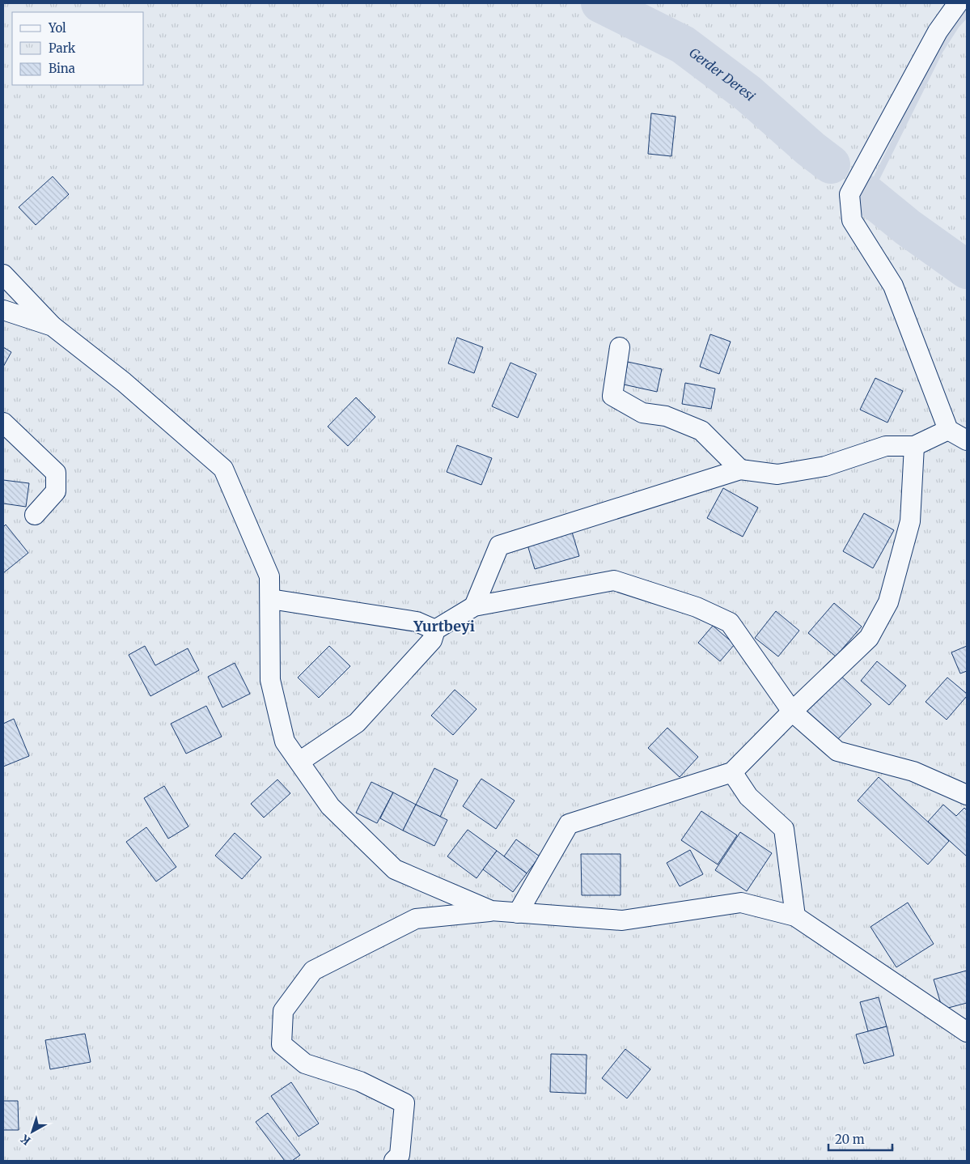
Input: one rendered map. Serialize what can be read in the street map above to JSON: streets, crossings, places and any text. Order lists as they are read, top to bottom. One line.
{"districts":["Yurtbeyi"],"water":["Gerder Deresi"],"legend":["Yol","Park","Bina"],"scale_bar":"20 m","north":"bottom left"}
